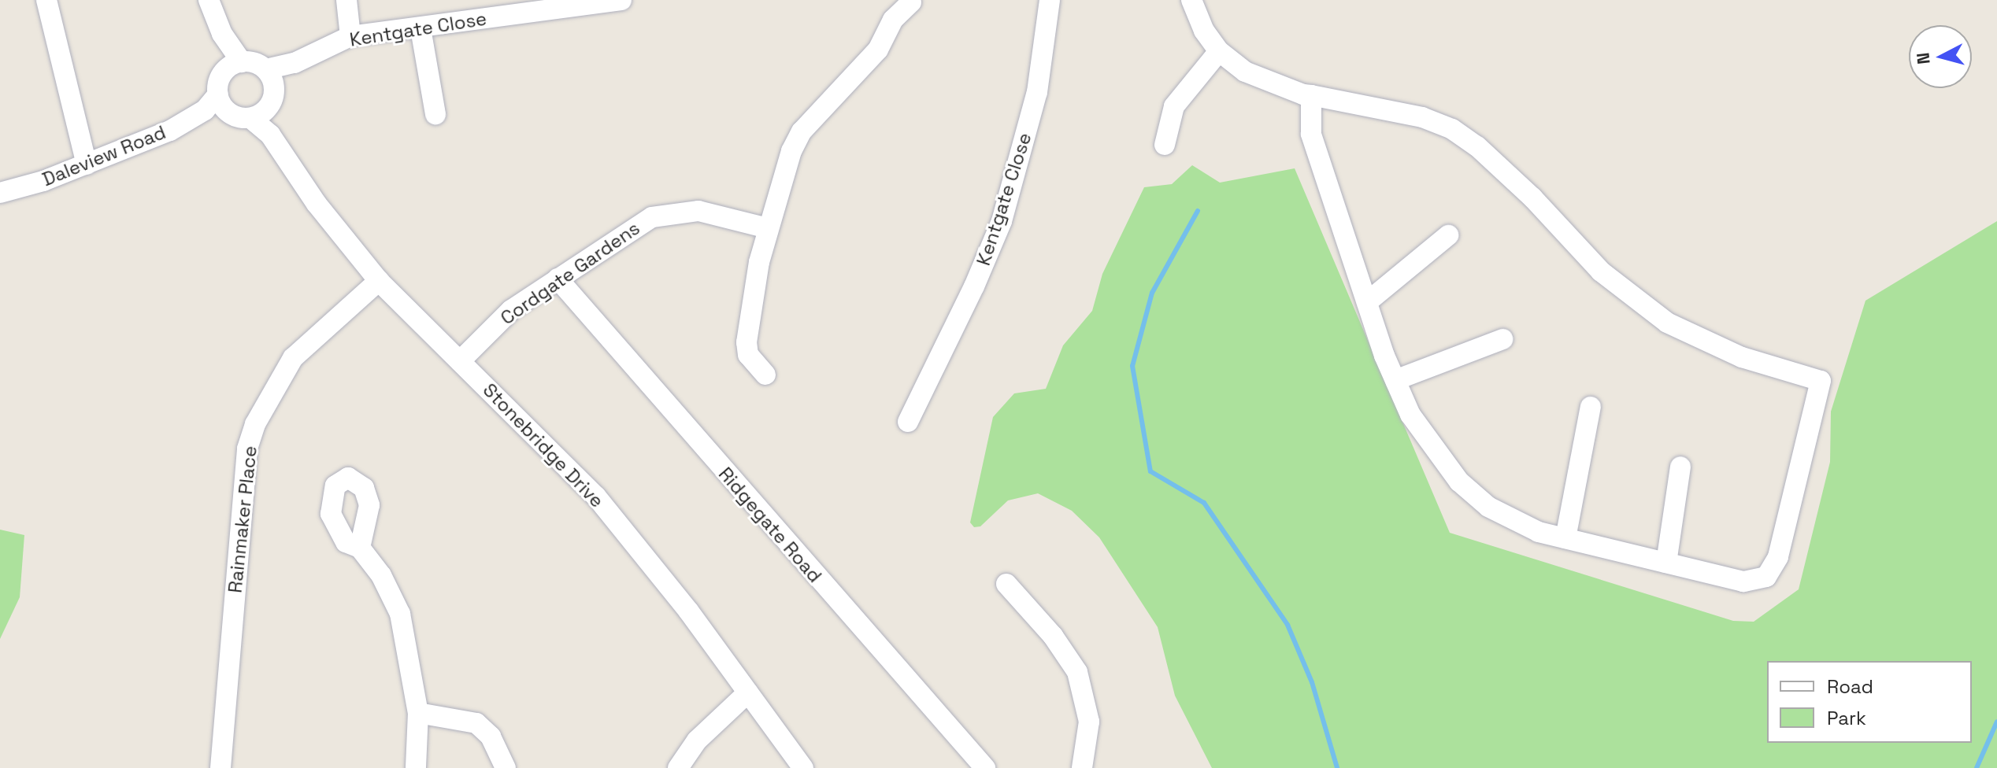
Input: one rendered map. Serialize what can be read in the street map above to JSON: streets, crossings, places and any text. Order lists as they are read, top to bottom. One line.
{"streets":{"street":["Kentgate Close","Daleview Road","Cordgate Gardens","Stonebridge Drive","Rainmaker Place","Ridgegate Road"]},"crossings":[["Kentgate Close","Daleview Road"],["Kentgate Close","Stonebridge Drive"],["Daleview Road","Stonebridge Drive"],["Cordgate Gardens","Stonebridge Drive"],["Cordgate Gardens","Ridgegate Road"],["Stonebridge Drive","Rainmaker Place"]],"legend":["Road","Park"],"north":"left"}
